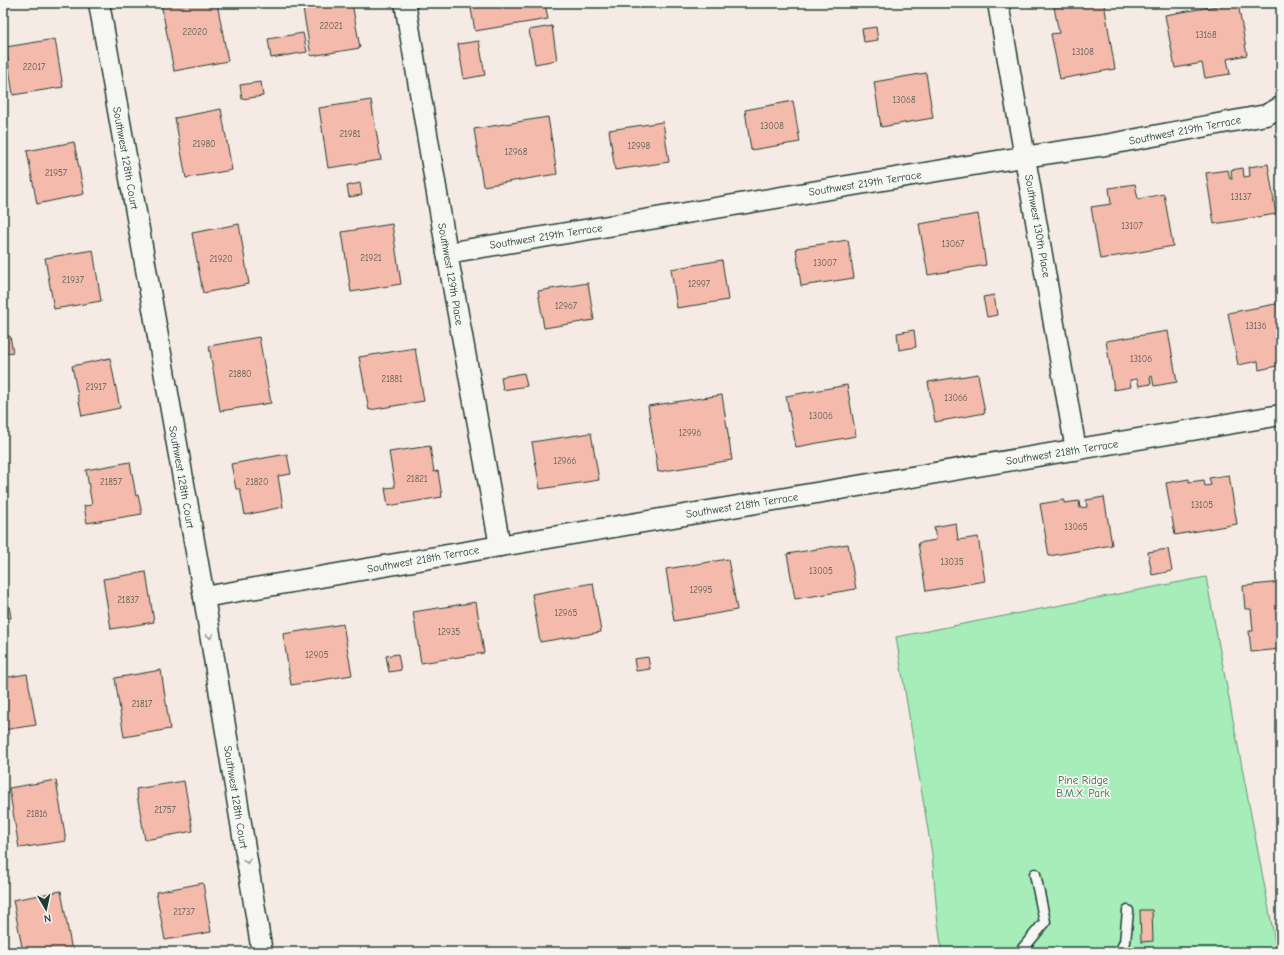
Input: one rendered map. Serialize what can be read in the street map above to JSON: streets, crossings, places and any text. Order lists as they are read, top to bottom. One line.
{"streets":{"street":["Southwest 219th Terrace","Southwest 128th Court","Southwest 130th Place","Southwest 129th Place","Southwest 218th Terrace"]},"crossings":[["Southwest 219th Terrace","Southwest 130th Place"],["Southwest 219th Terrace","Southwest 129th Place"],["Southwest 128th Court","Southwest 218th Terrace"],["Southwest 130th Place","Southwest 218th Terrace"],["Southwest 129th Place","Southwest 218th Terrace"]],"one_way":["Southwest 128th Court"],"parks":["Pine Ridge B.M.X. Park"],"house_numbers":["22021","22020","13168","13108","22017","13068","13008","21981","21980","12998","12968","21957","13137","13107","13067","21921","21920","13007","21937","12997","12967","13136","13106","21880","21881","21917","13066","13006","12996","12966","21821","21857","21820","13105","13065","13035","13005","12995","21837","12965","12935","12905","21817","21757","21816","21737"],"north":"bottom"}
